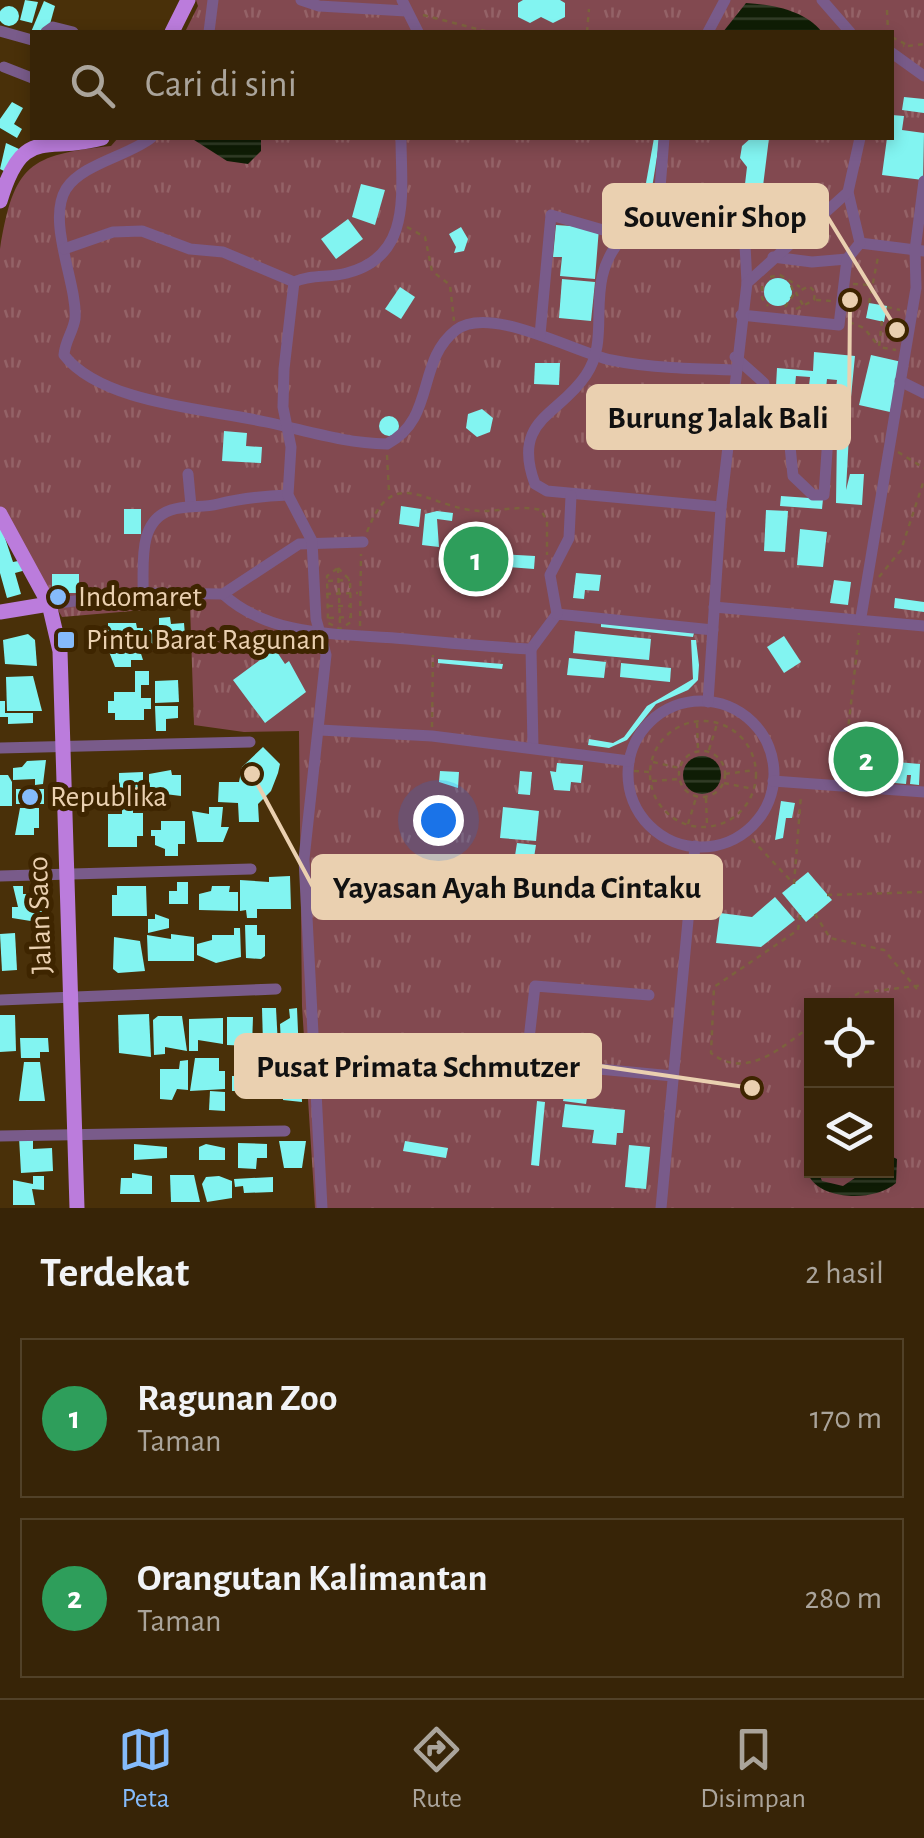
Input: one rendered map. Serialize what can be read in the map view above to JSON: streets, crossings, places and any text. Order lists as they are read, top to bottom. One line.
{"streets":{"main road":["Jalan Saco"]},"places":{"other":["Burung Jalak Bali","Souvenir Shop","Indomaret","Yayasan Ayah Bunda Cintaku","Republika","Pusat Primata Schmutzer"],"transit":["Pintu Barat Ragunan"]},"page":{"search":"Cari di sini","pins":["1","2"],"heading":["Terdekat","2 hasil"],"list":[{"mark":"1","name":"Ragunan Zoo","note":"Taman","value":"170 m"},{"mark":"2","name":"Orangutan Kalimantan","note":"Taman","value":"280 m"}],"nav":["Peta","Rute","Disimpan"]}}
